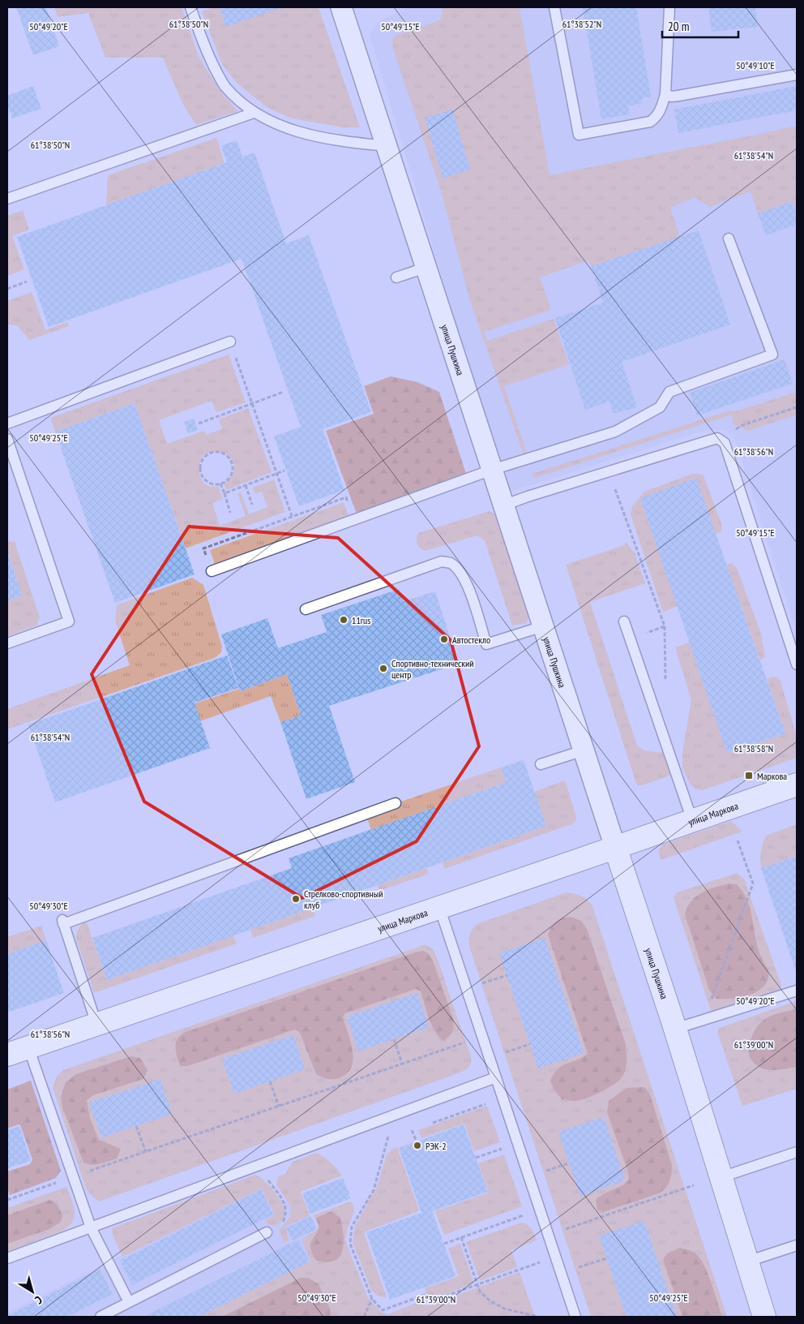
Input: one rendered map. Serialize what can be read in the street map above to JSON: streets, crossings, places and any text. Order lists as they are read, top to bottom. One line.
{"streets":{"street":["улица Пушкина","улица Маркова"]},"crossings":[["улица Пушкина","улица Маркова"]],"places":{"other":["11rus","Автостекло","Спортивно-технический центр","Стрелково-спортивный клуб","РЭК-2"],"transit":["Маркова"]},"scale_bar":"20 m","north":"bottom right","coordinates":["61°38'50\"N","61°38'52\"N","50°49'15\"E","50°49'20\"E","50°49'10\"E","61°38'54\"N","50°49'25\"E","61°38'56\"N","61°38'58\"N","50°49'30\"E","61°39'00\"N"]}
